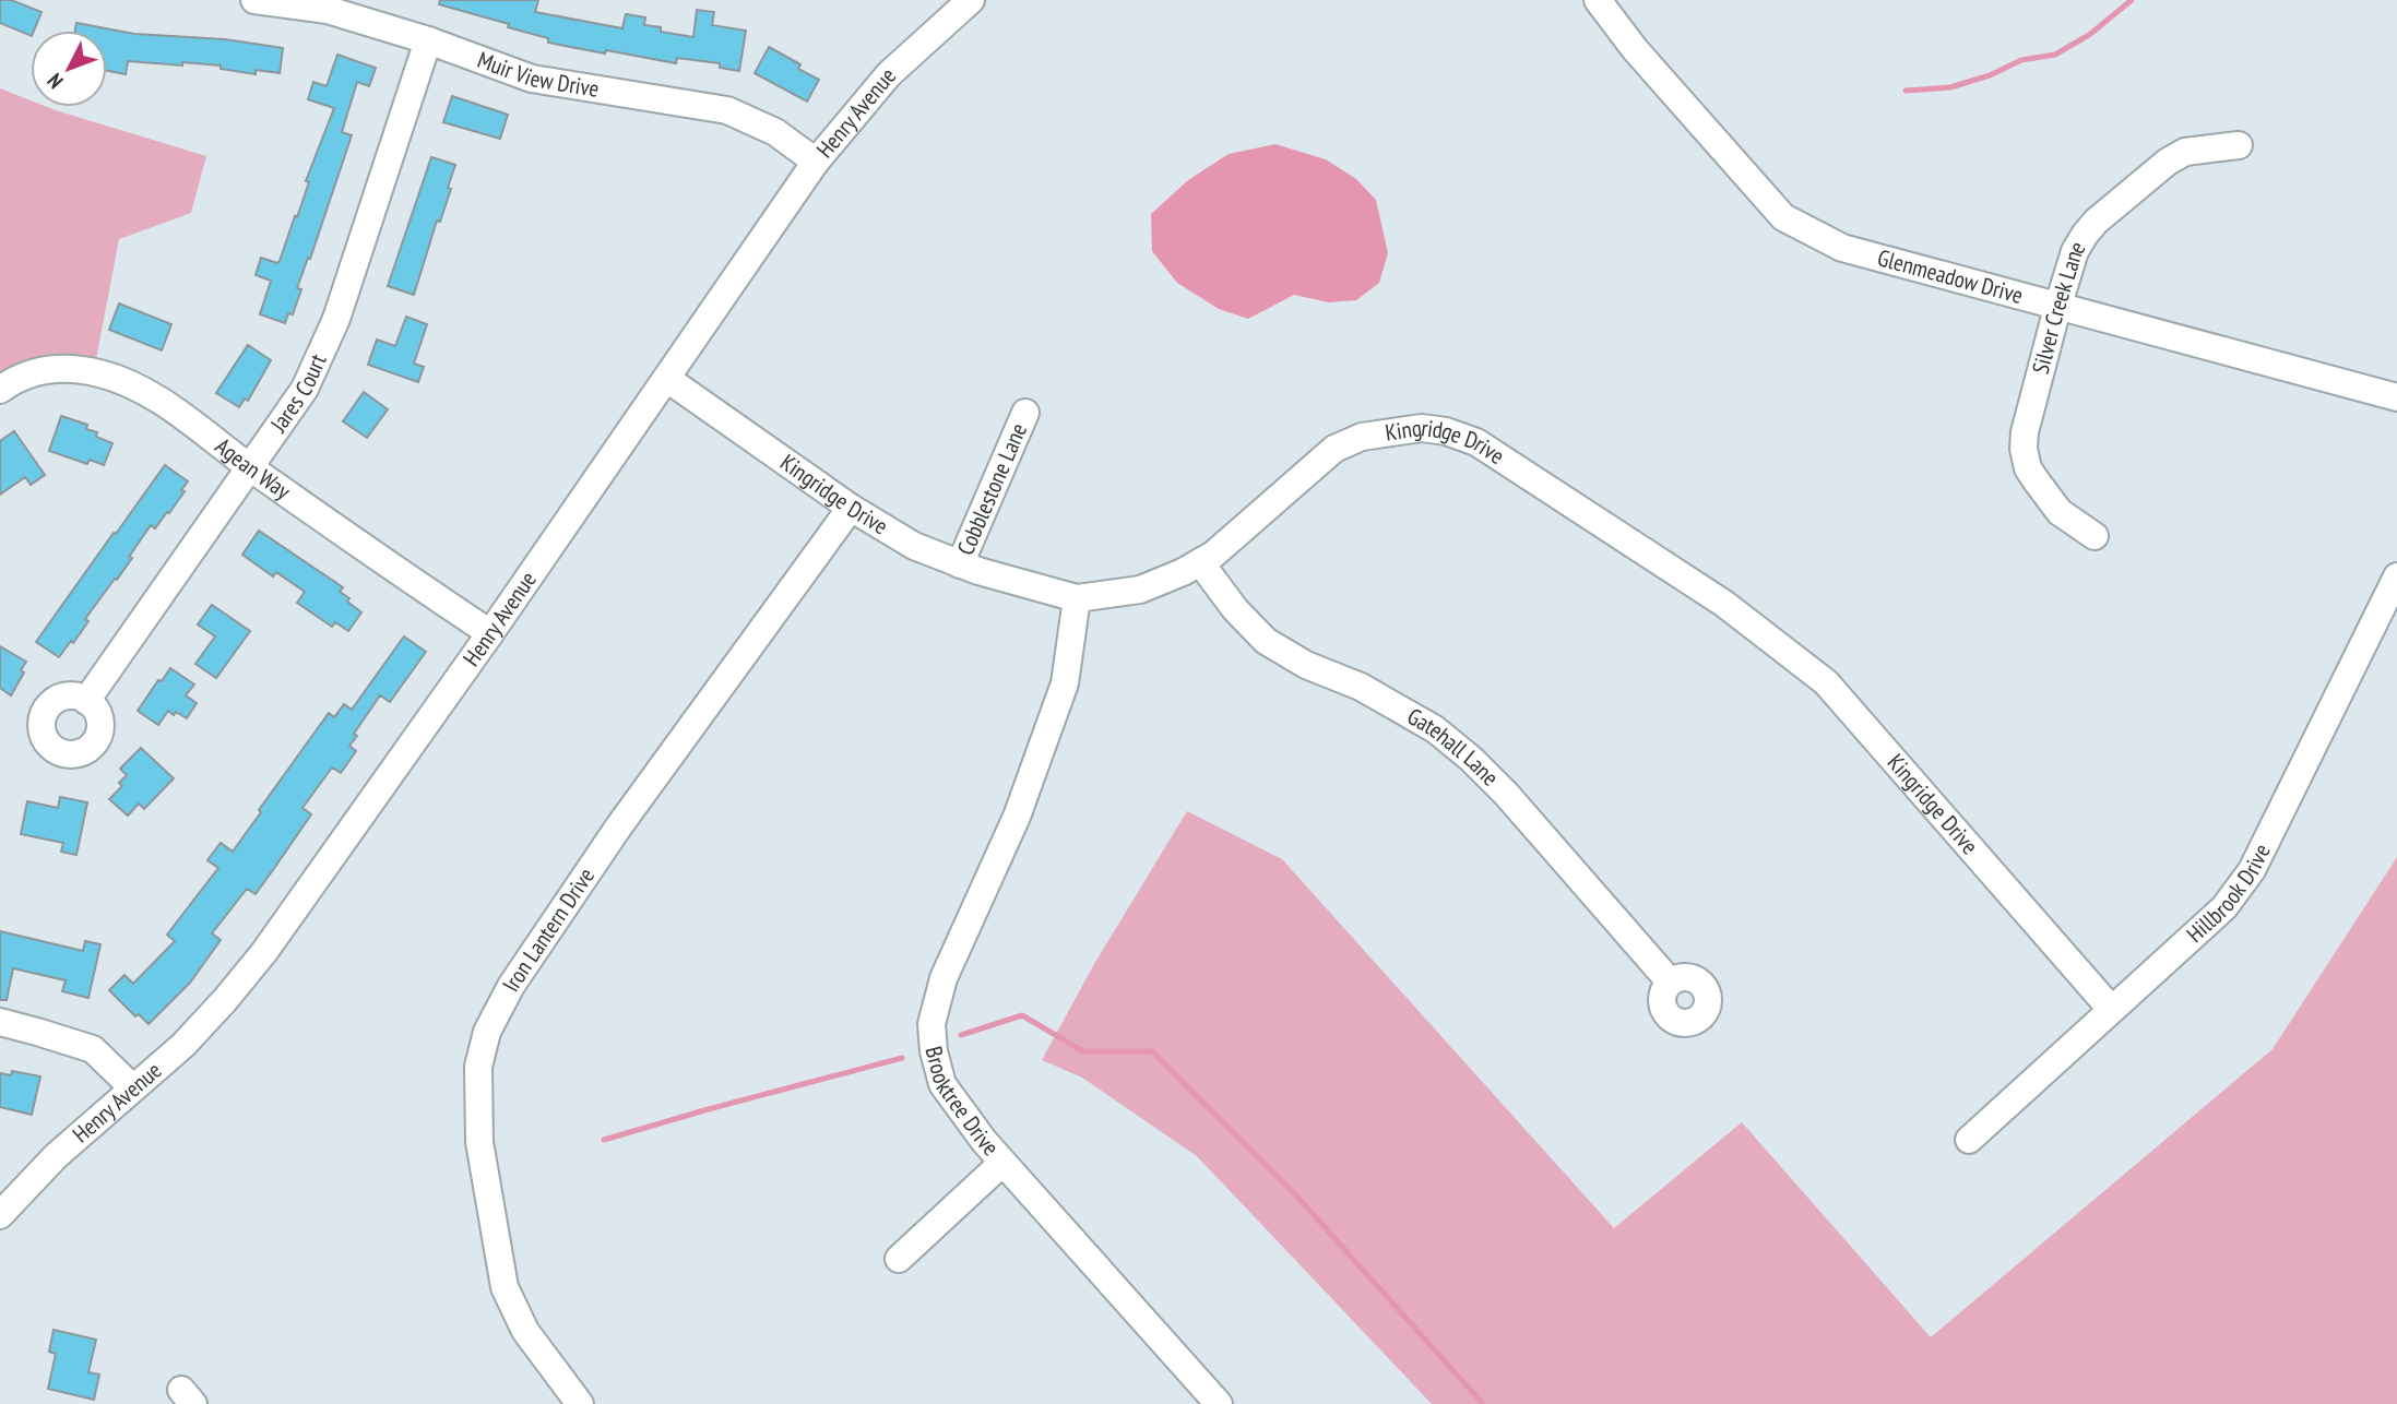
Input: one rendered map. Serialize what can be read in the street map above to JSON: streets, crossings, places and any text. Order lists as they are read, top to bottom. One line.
{"streets":{"street":["Muir View Drive","Henry Avenue","Glenmeadow Drive","Silver Creek Lane","Jares Court","Kingridge Drive","Agean Way","Cobblestone Lane","Gatehall Lane","Hillbrook Drive","Iron Lantern Drive","Brooktree Drive"]},"crossings":[["Muir View Drive","Henry Avenue"],["Muir View Drive","Jares Court"],["Henry Avenue","Kingridge Drive"],["Henry Avenue","Agean Way"],["Glenmeadow Drive","Silver Creek Lane"],["Jares Court","Agean Way"],["Kingridge Drive","Cobblestone Lane"],["Kingridge Drive","Gatehall Lane"],["Kingridge Drive","Hillbrook Drive"],["Kingridge Drive","Iron Lantern Drive"],["Kingridge Drive","Brooktree Drive"]],"north":"bottom left"}
